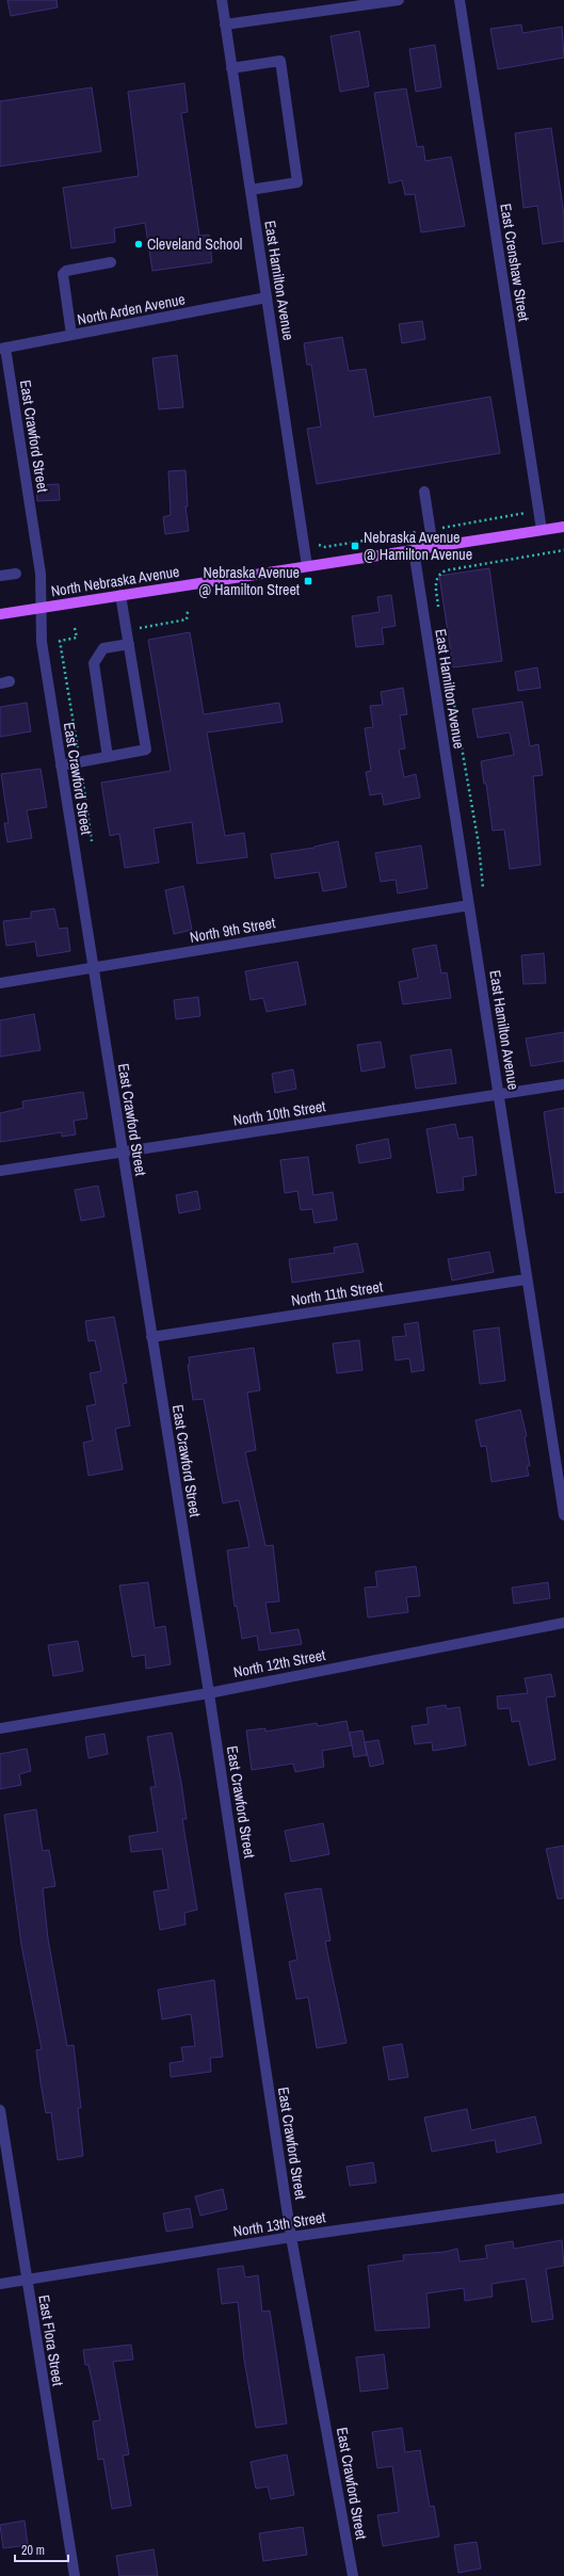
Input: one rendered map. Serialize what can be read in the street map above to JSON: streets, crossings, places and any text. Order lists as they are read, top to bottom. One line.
{"streets":{"main road":["North Nebraska Avenue"],"street":["East Crenshaw Street","East Hamilton Avenue","North Arden Avenue","East Crawford Street","North 9th Street","North 10th Street","North 11th Street","North 12th Street","North 13th Street","East Flora Street"]},"crossings":[["East Crenshaw Street","North Nebraska Avenue"],["East Hamilton Avenue","North Arden Avenue"],["East Hamilton Avenue","North Nebraska Avenue"],["East Hamilton Avenue","North 9th Street"],["East Hamilton Avenue","North 10th Street"],["East Hamilton Avenue","North 11th Street"],["North Arden Avenue","East Crawford Street"],["East Crawford Street","North Nebraska Avenue"],["East Crawford Street","North 9th Street"],["East Crawford Street","North 10th Street"],["East Crawford Street","North 11th Street"],["East Crawford Street","North 12th Street"],["East Crawford Street","North 13th Street"],["North 13th Street","East Flora Street"]],"places":{"other":["Cleveland School"],"transit":["Nebraska Avenue @ Hamilton Avenue","Nebraska Avenue @ Hamilton Street"]},"scale_bar":"20 m"}
